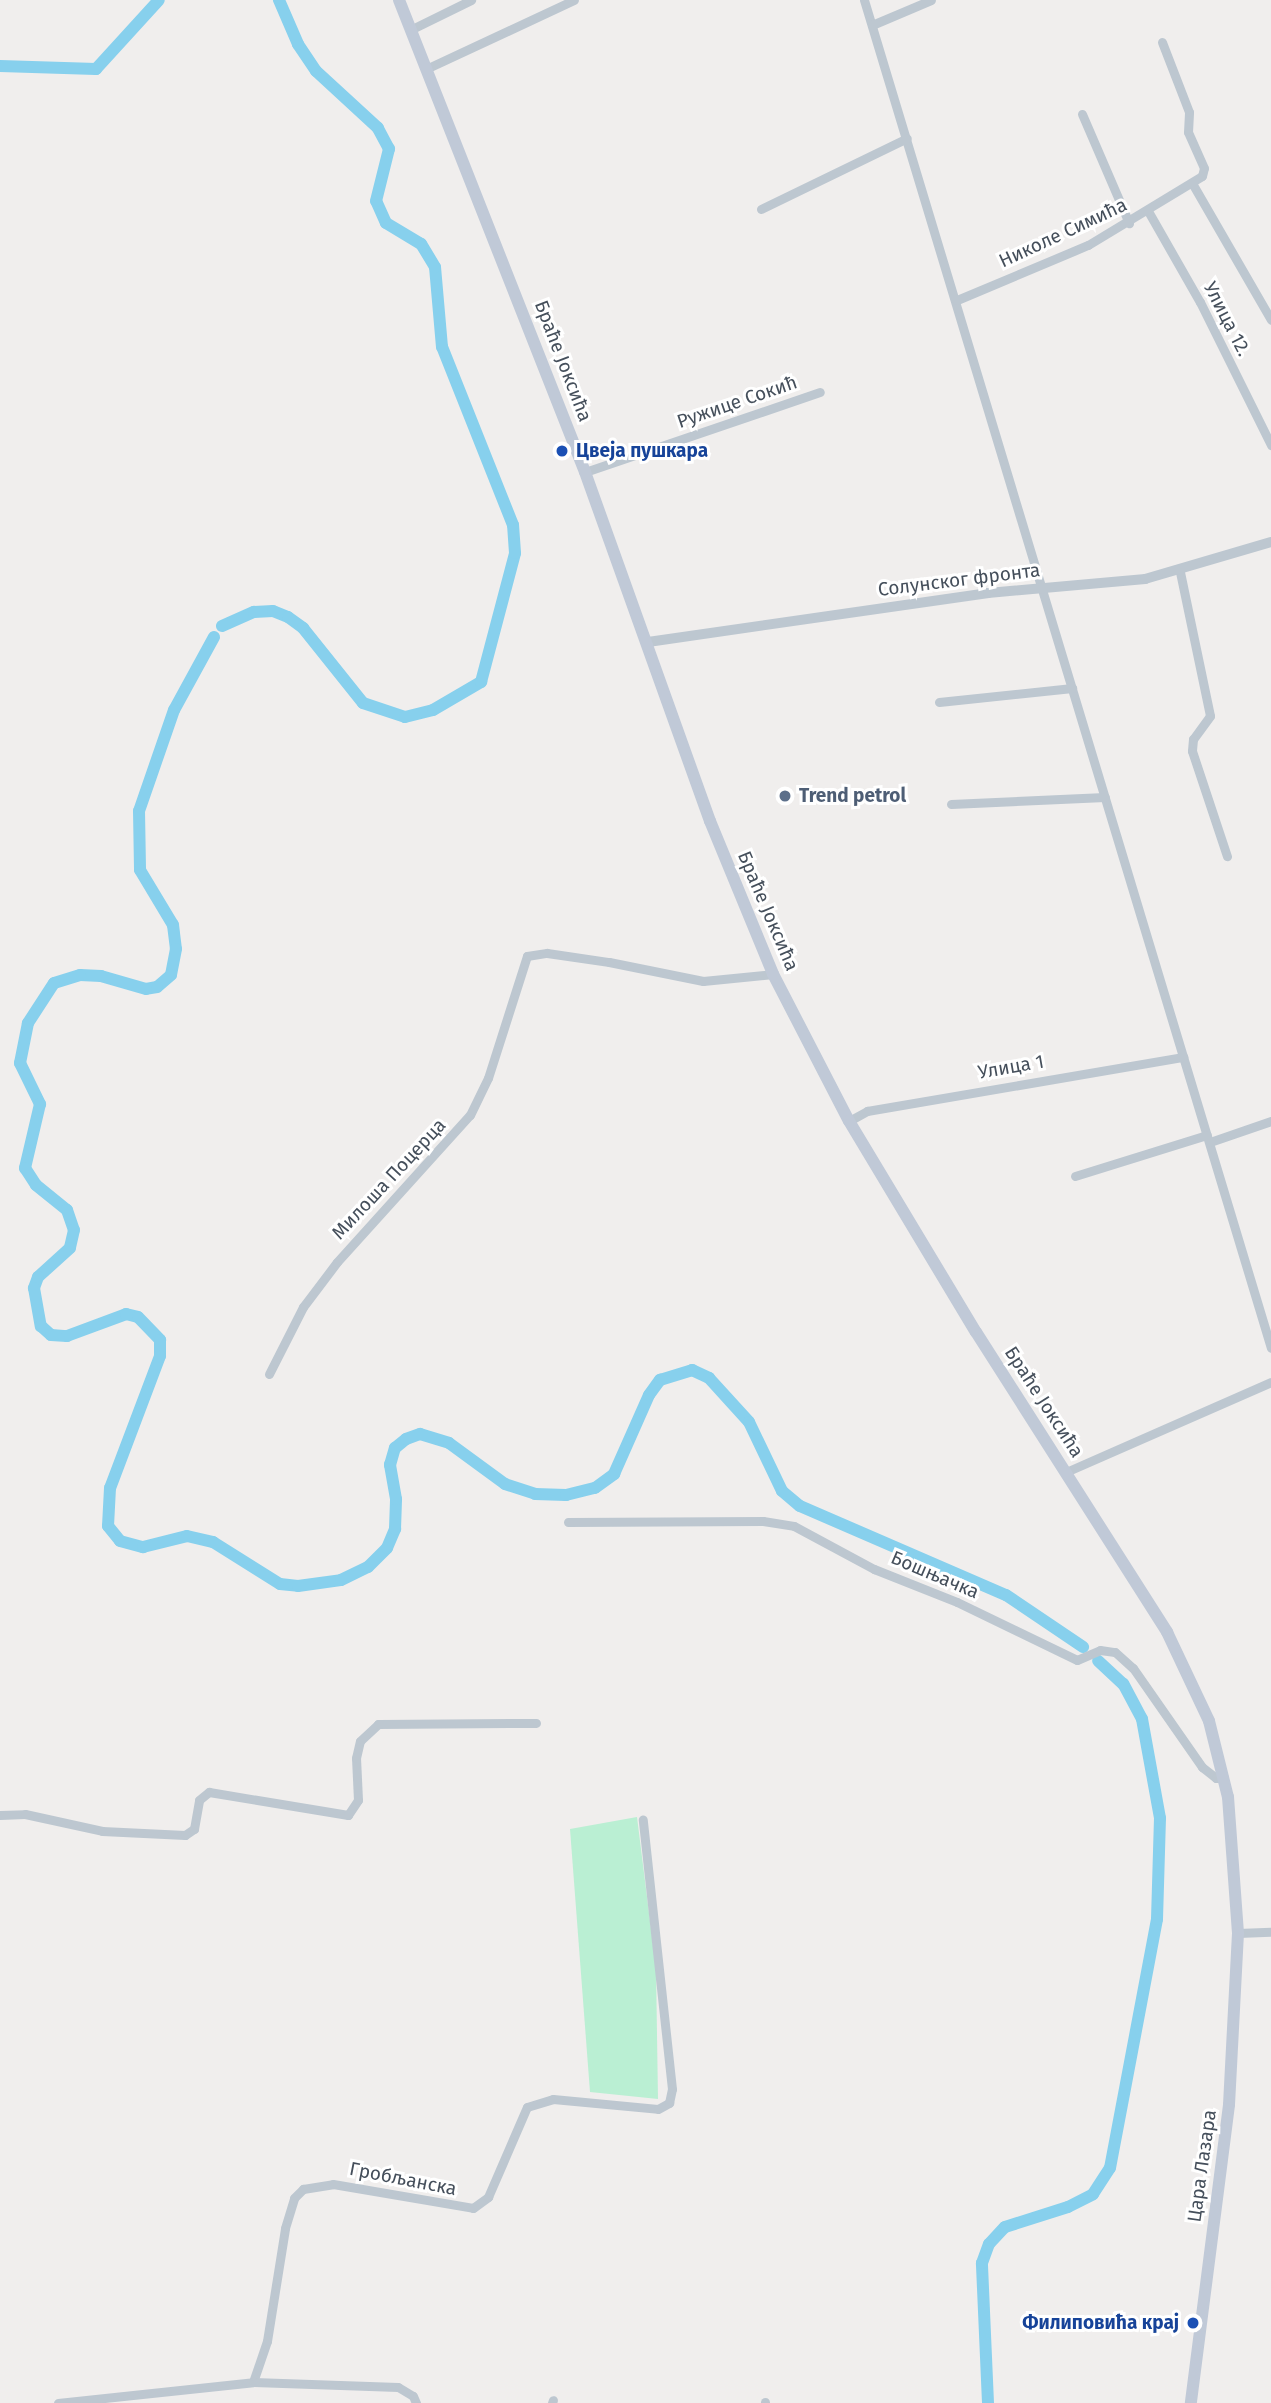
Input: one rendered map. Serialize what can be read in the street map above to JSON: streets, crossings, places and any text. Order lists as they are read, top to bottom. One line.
{"streets":{"main road":["Браће Јоксића","Цара Лазара"],"street":["Николе Симића","Улица 12.","Ружице Сокић","Солунског фронта","Улица 1","Милоша Поцерца","Бошњачка","Гробљанска"]},"crossings":[["Николе Симића","Улица 12."],["Браће Јоксића","Ружице Сокић"],["Браће Јоксића","Солунског фронта"],["Браће Јоксића","Улица 1"],["Браће Јоксића","Милоша Поцерца"],["Браће Јоксића","Бошњачка"],["Браће Јоксића","Цара Лазара"]],"places":["Цвеја пушкара","Trend petrol","Филиповића крај"]}
